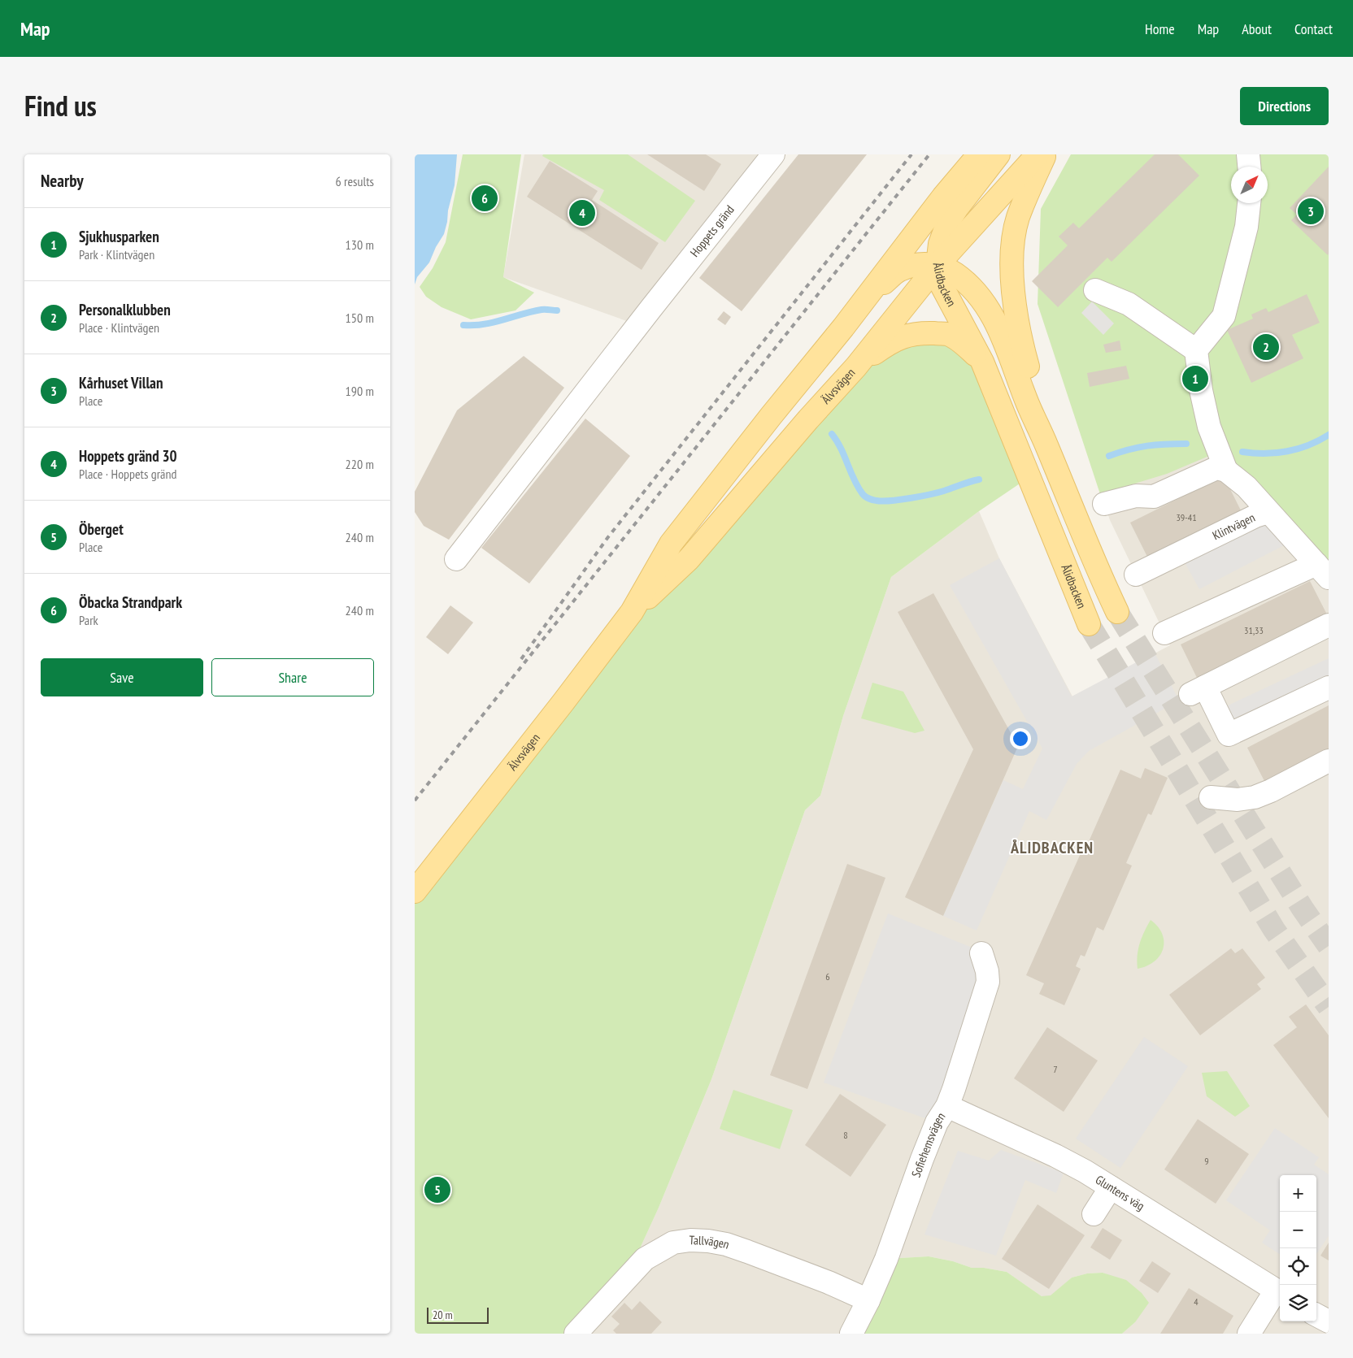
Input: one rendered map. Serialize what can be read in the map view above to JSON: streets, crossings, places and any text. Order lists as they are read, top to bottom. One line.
{"streets":{"main road":["Ålidbacken","Älvsvägen"],"street":["Hoppets gränd","Klintvägen","Sofiehemsvägen","Gluntens väg","Tallvägen"]},"crossings":[["Ålidbacken","Älvsvägen"],["Sofiehemsvägen","Gluntens väg"],["Sofiehemsvägen","Tallvägen"]],"districts":["ÅLIDBACKEN"],"house_numbers":["39-41","31,33","6","7","8","9","4"],"scale_bar":"20 m","north":"top right","page":{"header":"Map","nav":["Home","Map","About","Contact"],"title":"Find us","buttons":["Directions",["Save","Share"]],"heading":["Nearby","6 results"],"pins":["6","3","4","2","1","5"],"list":[{"mark":"1","name":"Sjukhusparken","note":"Park · Klintvägen","value":"130 m"},{"mark":"2","name":"Personalklubben","note":"Place · Klintvägen","value":"150 m"},{"mark":"3","name":"Kårhuset Villan","note":"Place","value":"190 m"},{"mark":"4","name":"Hoppets gränd 30","note":"Place · Hoppets gränd","value":"220 m"},{"mark":"5","name":"Öberget","note":"Place","value":"240 m"},{"mark":"6","name":"Öbacka Strandpark","note":"Park","value":"240 m"}],"map_buttons":["+","−"],"scale":"20 m"}}
